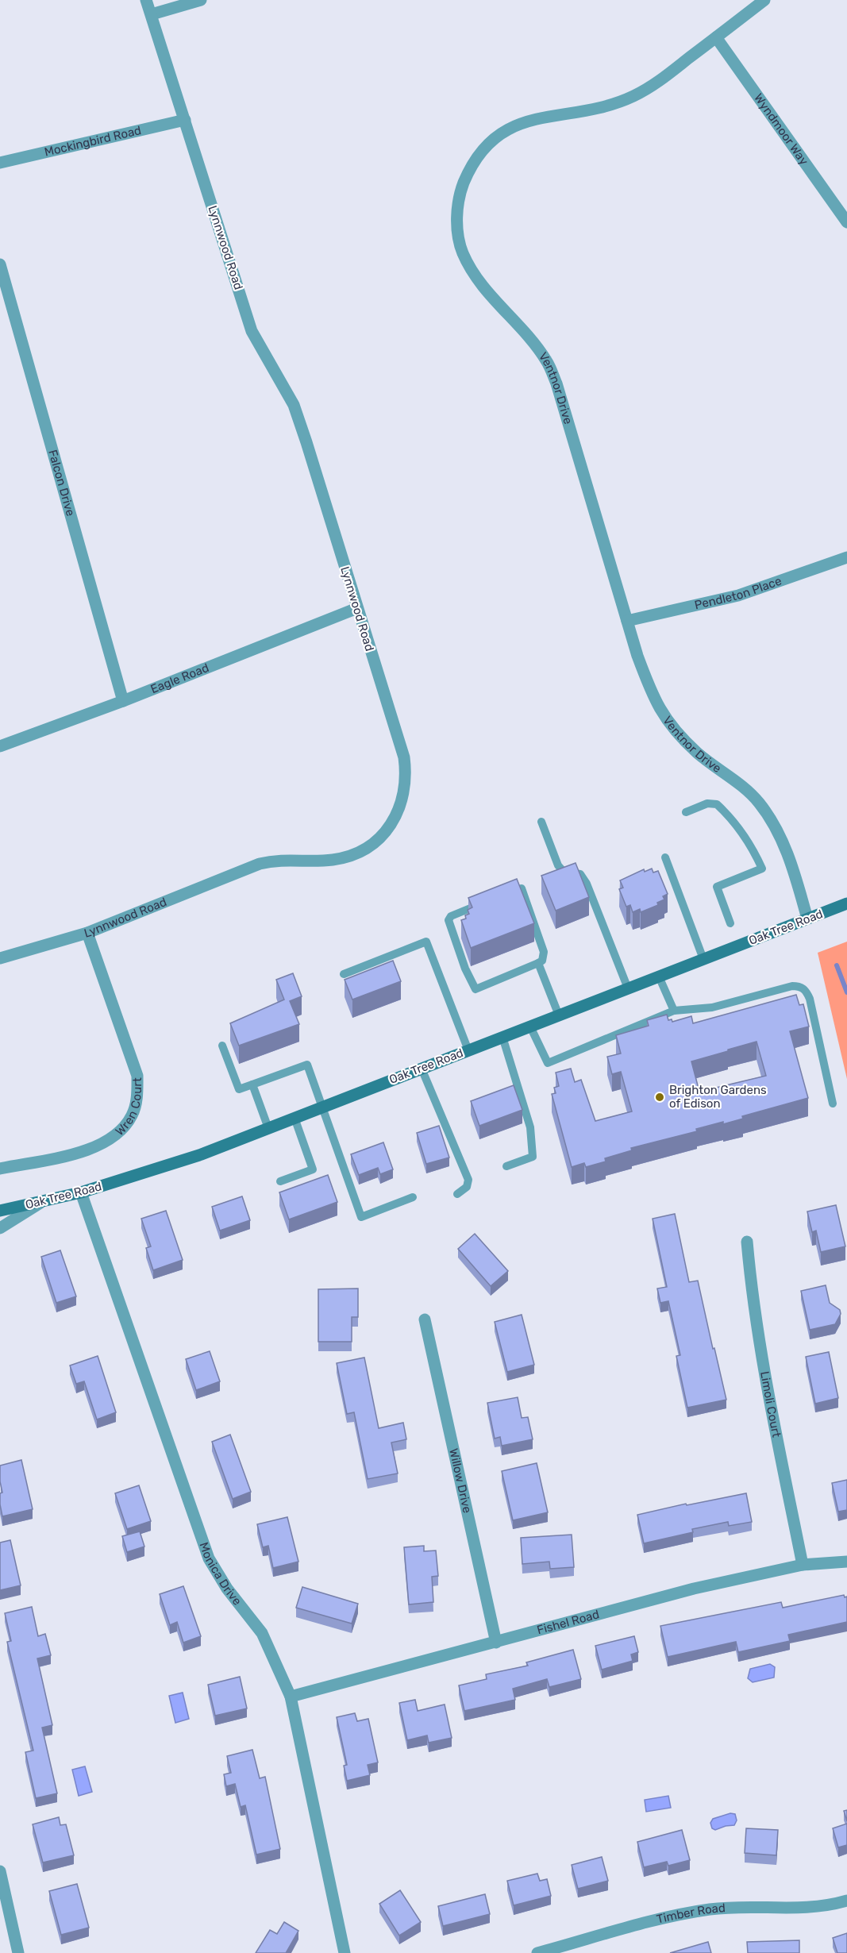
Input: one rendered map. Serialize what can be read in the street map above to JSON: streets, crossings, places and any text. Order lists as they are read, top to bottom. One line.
{"streets":{"main road":["Oak Tree Road"],"street":["Wyndmoor Way","Mockingbird Road","Lynnwood Road","Ventnor Drive","Falcon Drive","Pendleton Place","Eagle Road","Wren Court","Limoli Court","Willow Drive","Monica Drive","Fishel Road","Timber Road"]},"crossings":[["Wyndmoor Way","Ventnor Drive"],["Mockingbird Road","Lynnwood Road"],["Lynnwood Road","Eagle Road"],["Lynnwood Road","Wren Court"],["Ventnor Drive","Pendleton Place"],["Ventnor Drive","Oak Tree Road"],["Falcon Drive","Eagle Road"],["Oak Tree Road","Monica Drive"],["Limoli Court","Fishel Road"],["Willow Drive","Fishel Road"],["Monica Drive","Fishel Road"]],"places":["Brighton Gardens of Edison"]}
